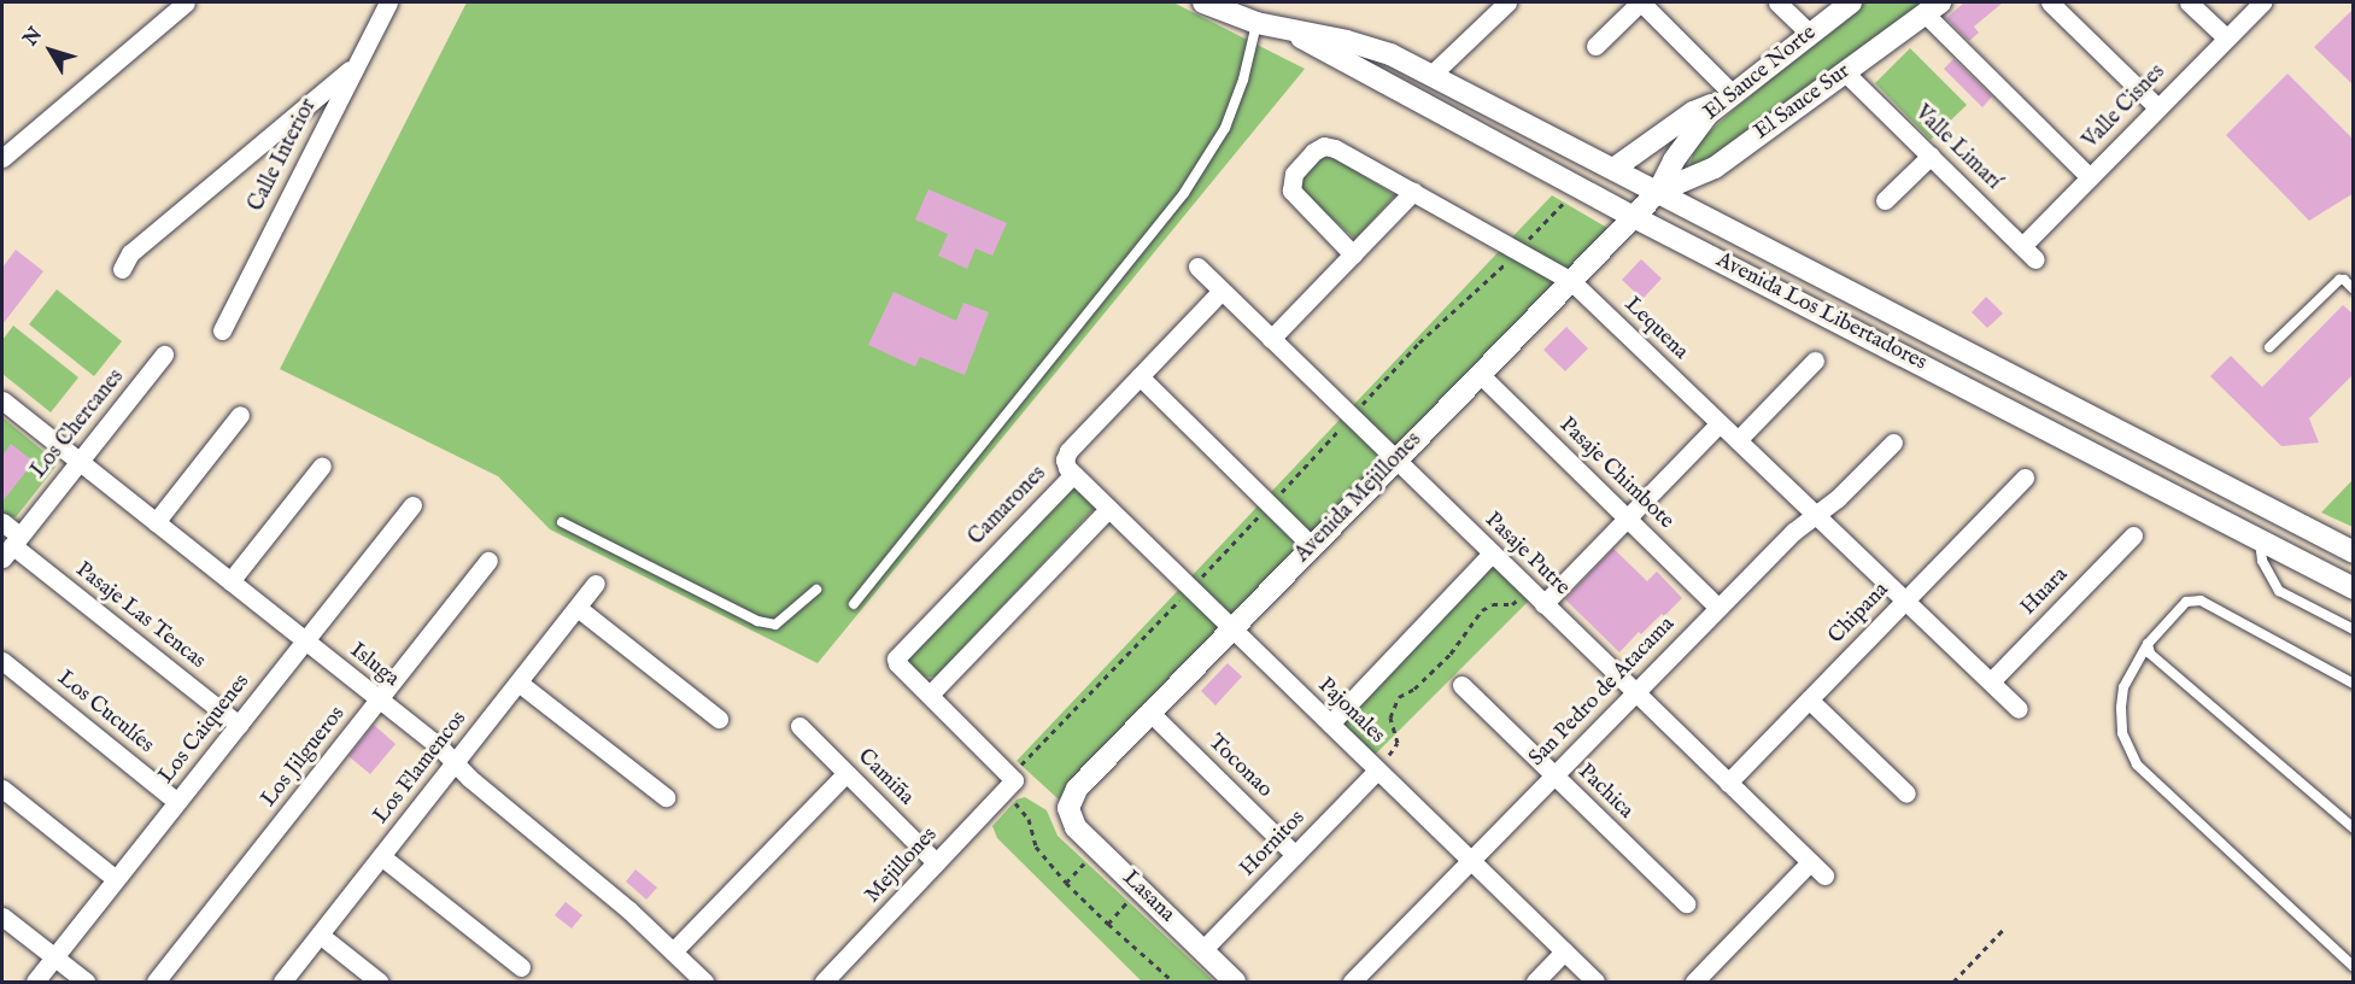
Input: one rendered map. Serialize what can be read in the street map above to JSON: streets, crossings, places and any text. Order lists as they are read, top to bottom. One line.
{"streets":{"street":["El Sauce Norte","El Sauce Sur","Valle Cisnes","Valle Limarí","Calle Interior","Avenida Los Libertadores","Lequena","Los Chercanes","Pasaje Chimbote","Avenida Mejillones","Camarones","Pasaje Putre","Huara","Chipana","Pasaje Las Tencas","Isluga","San Pedro de Atacama","Pajonales","Los Cuculíes","Los Caiquenes","Los Jilgueros","Toconao","Los Flamencos","Camiña","Pachica","Hornitos","Mejillones","Lasana"]},"crossings":[["El Sauce Norte","El Sauce Sur"],["El Sauce Norte","Avenida Los Libertadores"],["El Sauce Norte","Avenida Mejillones"],["El Sauce Sur","Valle Limarí"],["El Sauce Sur","Avenida Los Libertadores"],["El Sauce Sur","Avenida Mejillones"],["Valle Cisnes","Valle Limarí"],["Avenida Los Libertadores","Avenida Mejillones"],["Lequena","Avenida Mejillones"],["Lequena","Huara"],["Lequena","Chipana"],["Lequena","San Pedro de Atacama"],["Los Chercanes","Pasaje Las Tencas"],["Los Chercanes","Isluga"],["Pasaje Chimbote","Avenida Mejillones"],["Pasaje Chimbote","San Pedro de Atacama"],["Avenida Mejillones","Pasaje Putre"],["Avenida Mejillones","Pajonales"],["Avenida Mejillones","Toconao"],["Avenida Mejillones","Lasana"],["Camarones","Pasaje Putre"],["Camarones","Pajonales"],["Pasaje Putre","Chipana"],["Pasaje Putre","San Pedro de Atacama"],["Pasaje Las Tencas","Los Caiquenes"],["Isluga","Los Caiquenes"],["Isluga","Los Jilgueros"],["Isluga","Los Flamencos"],["San Pedro de Atacama","Pajonales"],["San Pedro de Atacama","Pachica"],["Pajonales","Hornitos"],["Los Cuculíes","Los Caiquenes"],["Toconao","Hornitos"],["Camiña","Mejillones"],["Hornitos","Lasana"]],"north":"top left"}
